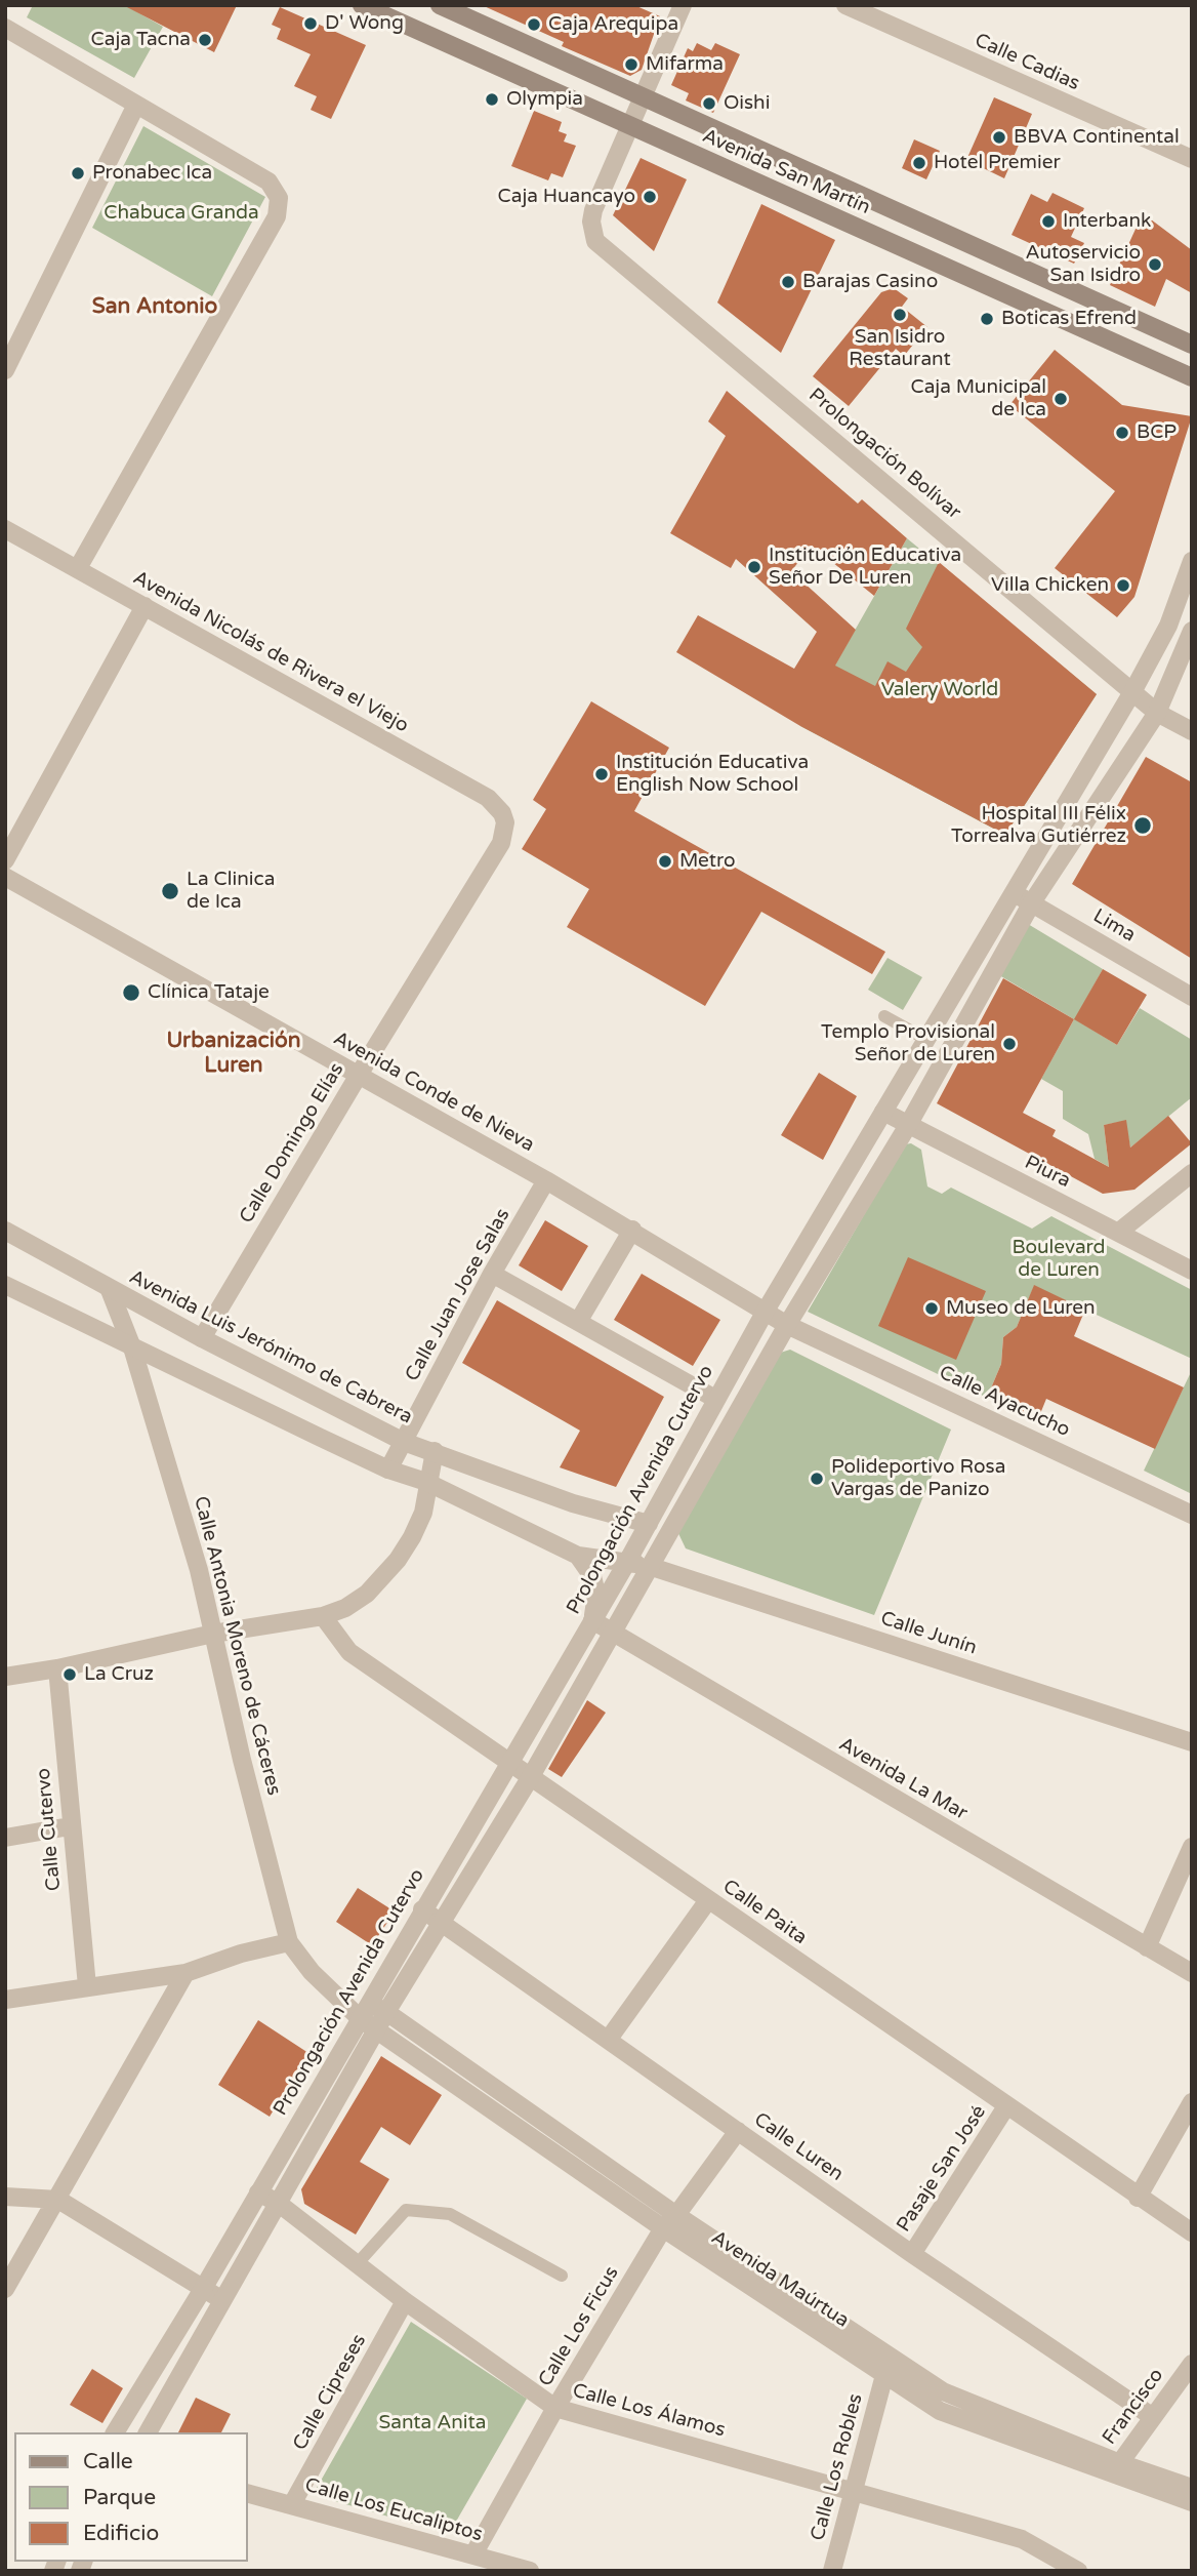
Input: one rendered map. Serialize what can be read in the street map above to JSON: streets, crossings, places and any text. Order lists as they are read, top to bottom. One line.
{"streets":{"main road":["Avenida San Martín"],"street":["Calle Cadias","Prolongación Bolívar","Avenida Nicolás de Rivera el Viejo","Lima","Avenida Conde de Nieva","Calle Domingo Elías","Piura","Calle Juan Jose Salas","Avenida Luis Jerónimo de Cabrera","Calle Ayacucho","Prolongación Avenida Cutervo","Calle Junín","Calle Antonia Moreno de Cáceres","Avenida La Mar","Calle Cutervo","Calle Paita","Calle Luren","Pasaje San José","Avenida Maúrtua","Calle Los Ficus","Calle Cipreses","Francisco","Calle Los Álamos","Calle Los Robles","Calle Los Eucaliptos"]},"crossings":[["Avenida San Martín","Prolongación Bolívar"],["Prolongación Bolívar","Prolongación Avenida Cutervo"],["Avenida Nicolás de Rivera el Viejo","Calle Domingo Elías"],["Lima","Prolongación Avenida Cutervo"],["Avenida Conde de Nieva","Calle Domingo Elías"],["Avenida Conde de Nieva","Calle Juan Jose Salas"],["Avenida Conde de Nieva","Calle Ayacucho"],["Avenida Conde de Nieva","Prolongación Avenida Cutervo"],["Calle Domingo Elías","Avenida Luis Jerónimo de Cabrera"],["Piura","Prolongación Avenida Cutervo"],["Calle Juan Jose Salas","Avenida Luis Jerónimo de Cabrera"],["Avenida Luis Jerónimo de Cabrera","Prolongación Avenida Cutervo"],["Avenida Luis Jerónimo de Cabrera","Calle Antonia Moreno de Cáceres"],["Prolongación Avenida Cutervo","Calle Antonia Moreno de Cáceres"],["Prolongación Avenida Cutervo","Avenida La Mar"],["Prolongación Avenida Cutervo","Calle Paita"],["Prolongación Avenida Cutervo","Calle Luren"],["Prolongación Avenida Cutervo","Calle Los Álamos"],["Calle Paita","Pasaje San José"],["Calle Luren","Pasaje San José"],["Calle Luren","Calle Los Ficus"],["Calle Luren","Francisco"],["Avenida Maúrtua","Calle Los Ficus"],["Avenida Maúrtua","Francisco"],["Avenida Maúrtua","Calle Los Robles"],["Calle Los Ficus","Calle Los Álamos"],["Calle Los Ficus","Calle Los Eucaliptos"],["Calle Cipreses","Calle Los Álamos"],["Calle Cipreses","Calle Los Eucaliptos"],["Calle Los Álamos","Calle Los Robles"]],"districts":["San Antonio","Urbanización Luren"],"parks":["Chabuca Granda","Valery World","Boulevard de Luren","Santa Anita"],"places":["D' Wong","Caja Arequipa","Caja Tacna","Mifarma","Olympia","Oishi","BBVA Continental","Hotel Premier","Pronabec Ica","Caja Huancayo","Interbank","Autoservicio San Isidro","Barajas Casino","San Isidro Restaurant","Boticas Efrend","Caja Municipal de Ica","BCP","Institución Educativa Señor De Luren","Villa Chicken","Institución Educativa English Now School","Hospital III Félix Torrealva Gutiérrez","Metro","La Clinica de Ica","Clínica Tataje","Templo Provisional Señor de Luren","Museo de Luren","Polideportivo Rosa Vargas de Panizo","La Cruz"],"legend":["Calle","Parque","Edificio"]}
